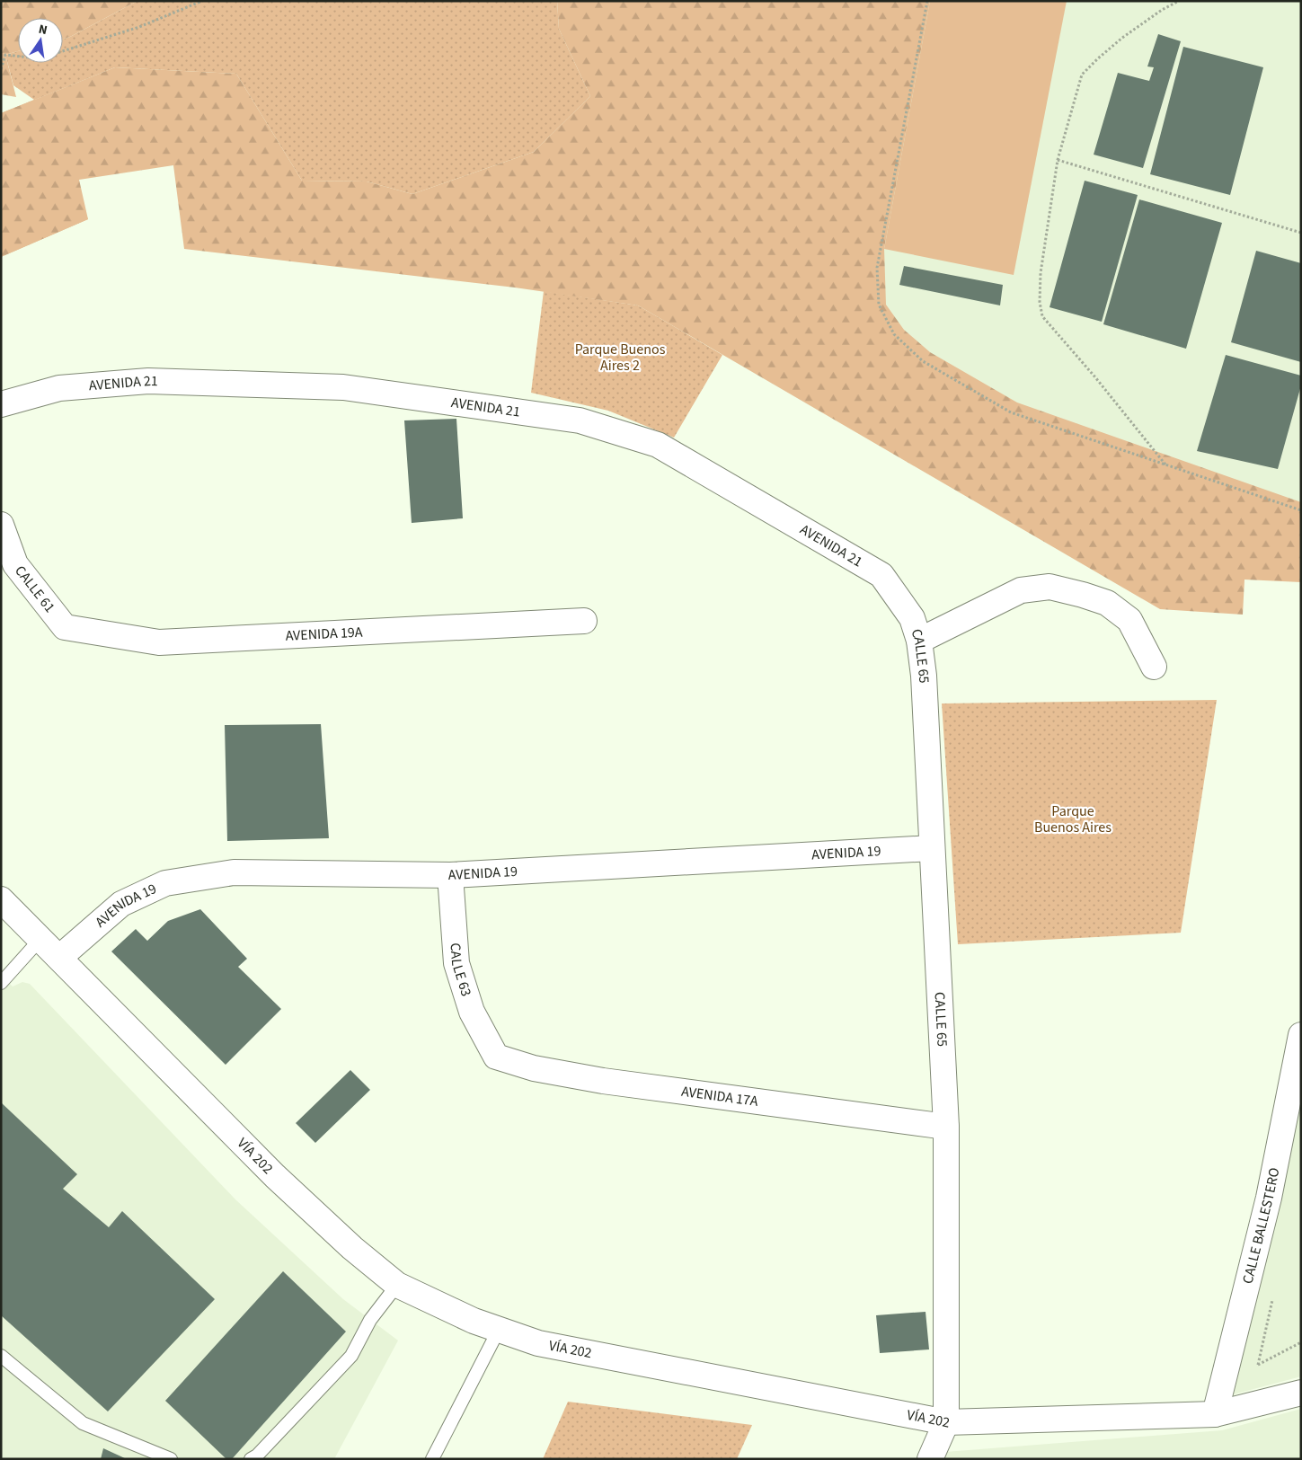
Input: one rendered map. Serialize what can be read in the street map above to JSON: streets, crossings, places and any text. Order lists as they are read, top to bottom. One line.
{"streets":{"street":["AVENIDA 21","CALLE 61","AVENIDA 19A","CALLE 65","AVENIDA 19","CALLE 63","AVENIDA 17A","VÍA 202","CALLE BALLESTERO"]},"crossings":[["AVENIDA 21","CALLE 65"],["CALLE 61","AVENIDA 19A"],["CALLE 65","AVENIDA 19"],["CALLE 65","AVENIDA 17A"],["CALLE 65","VÍA 202"],["AVENIDA 19","CALLE 63"],["AVENIDA 19","VÍA 202"],["CALLE 63","AVENIDA 17A"],["VÍA 202","CALLE BALLESTERO"]],"parks":["Parque Buenos Aires 2","Parque Buenos Aires"],"north":"top"}
